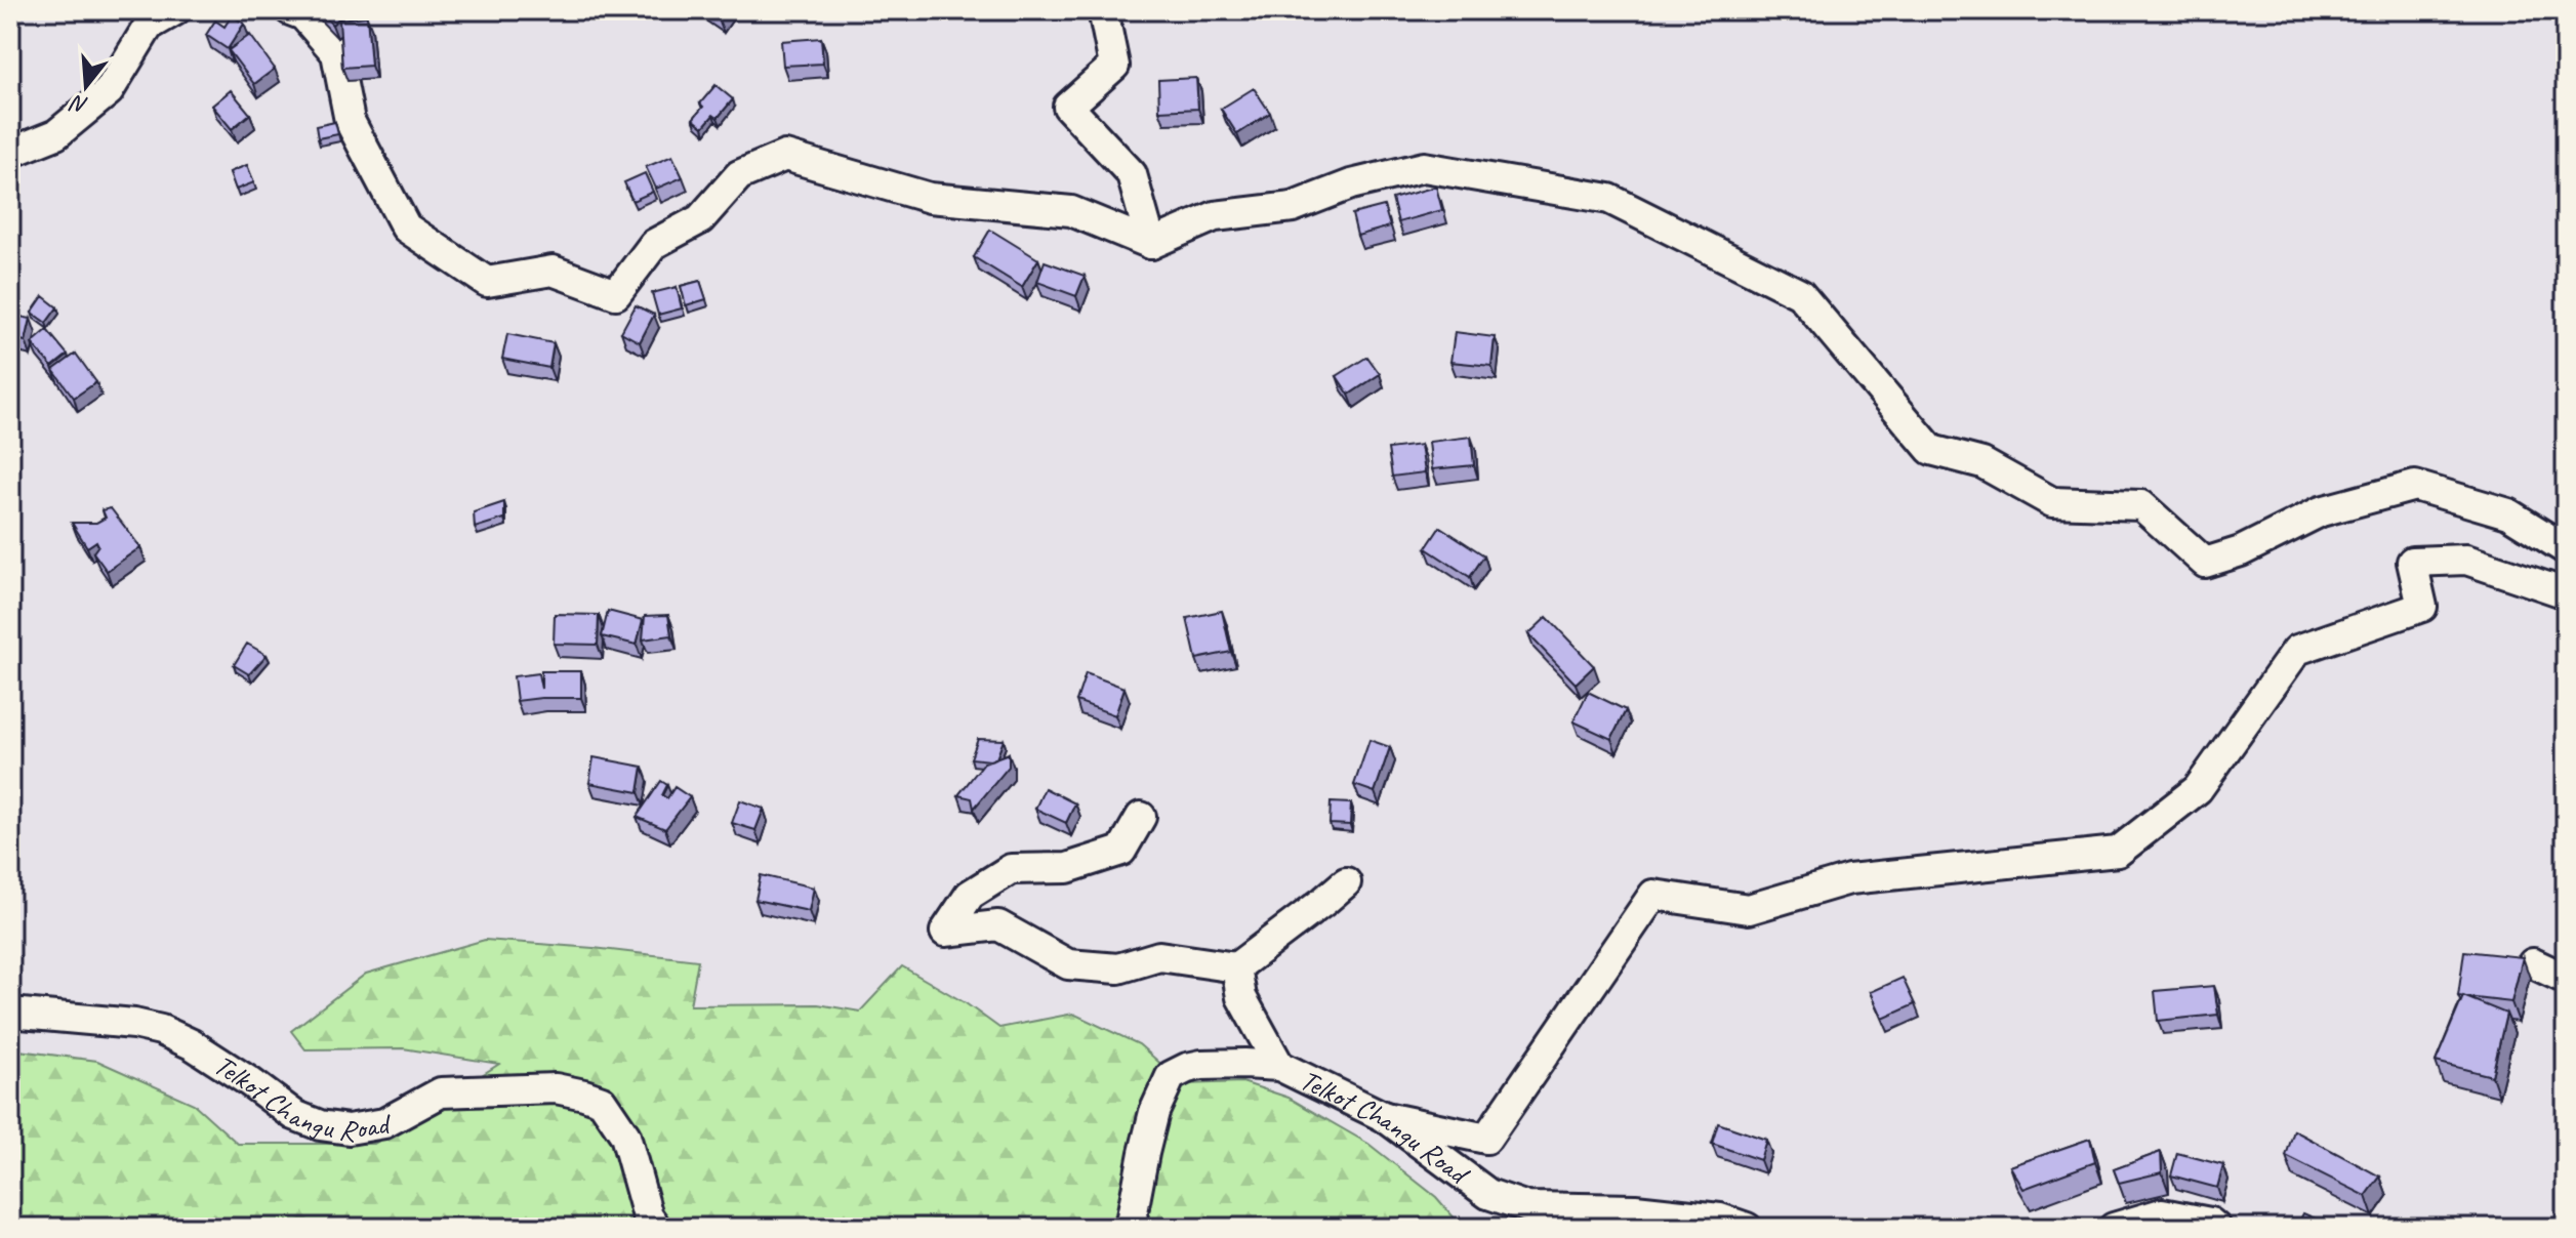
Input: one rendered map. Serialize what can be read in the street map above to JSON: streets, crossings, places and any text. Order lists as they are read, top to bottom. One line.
{"streets":{"street":["Telkot Changu Road"]},"north":"bottom"}
